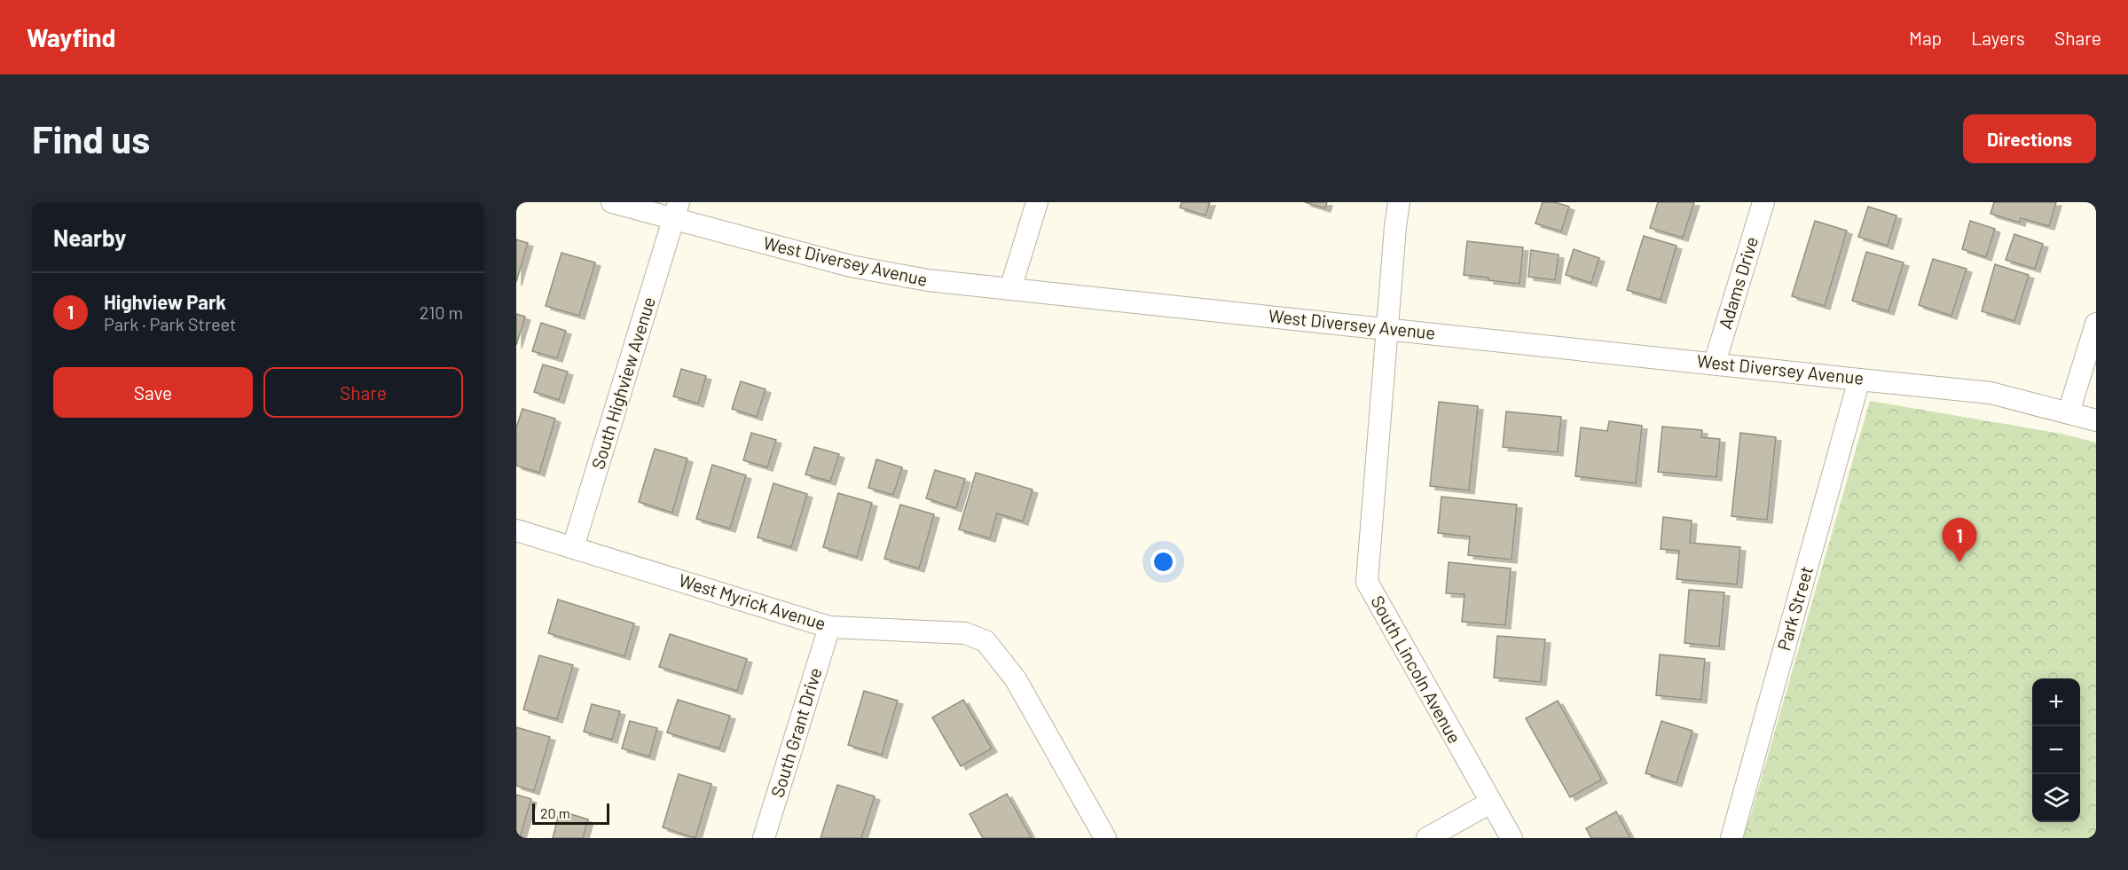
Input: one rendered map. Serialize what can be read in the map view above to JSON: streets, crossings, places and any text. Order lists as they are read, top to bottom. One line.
{"streets":{"street":["West Diversey Avenue","Adams Drive","South Highview Avenue","West Myrick Avenue","Park Street","South Lincoln Avenue","South Grant Drive"]},"crossings":[["West Diversey Avenue","Adams Drive"],["West Diversey Avenue","South Highview Avenue"],["West Diversey Avenue","Park Street"],["West Diversey Avenue","South Lincoln Avenue"],["South Highview Avenue","West Myrick Avenue"],["West Myrick Avenue","South Grant Drive"]],"scale_bar":"20 m","page":{"header":"Wayfind","nav":["Map","Layers","Share"],"buttons":["Directions",["Save","Share"]],"title":"Find us","heading":"Nearby","list":[{"mark":"1","name":"Highview Park","note":"Park · Park Street","value":"210 m"}],"pins":"1","map_buttons":["+","−"],"scale":"20 m"}}
